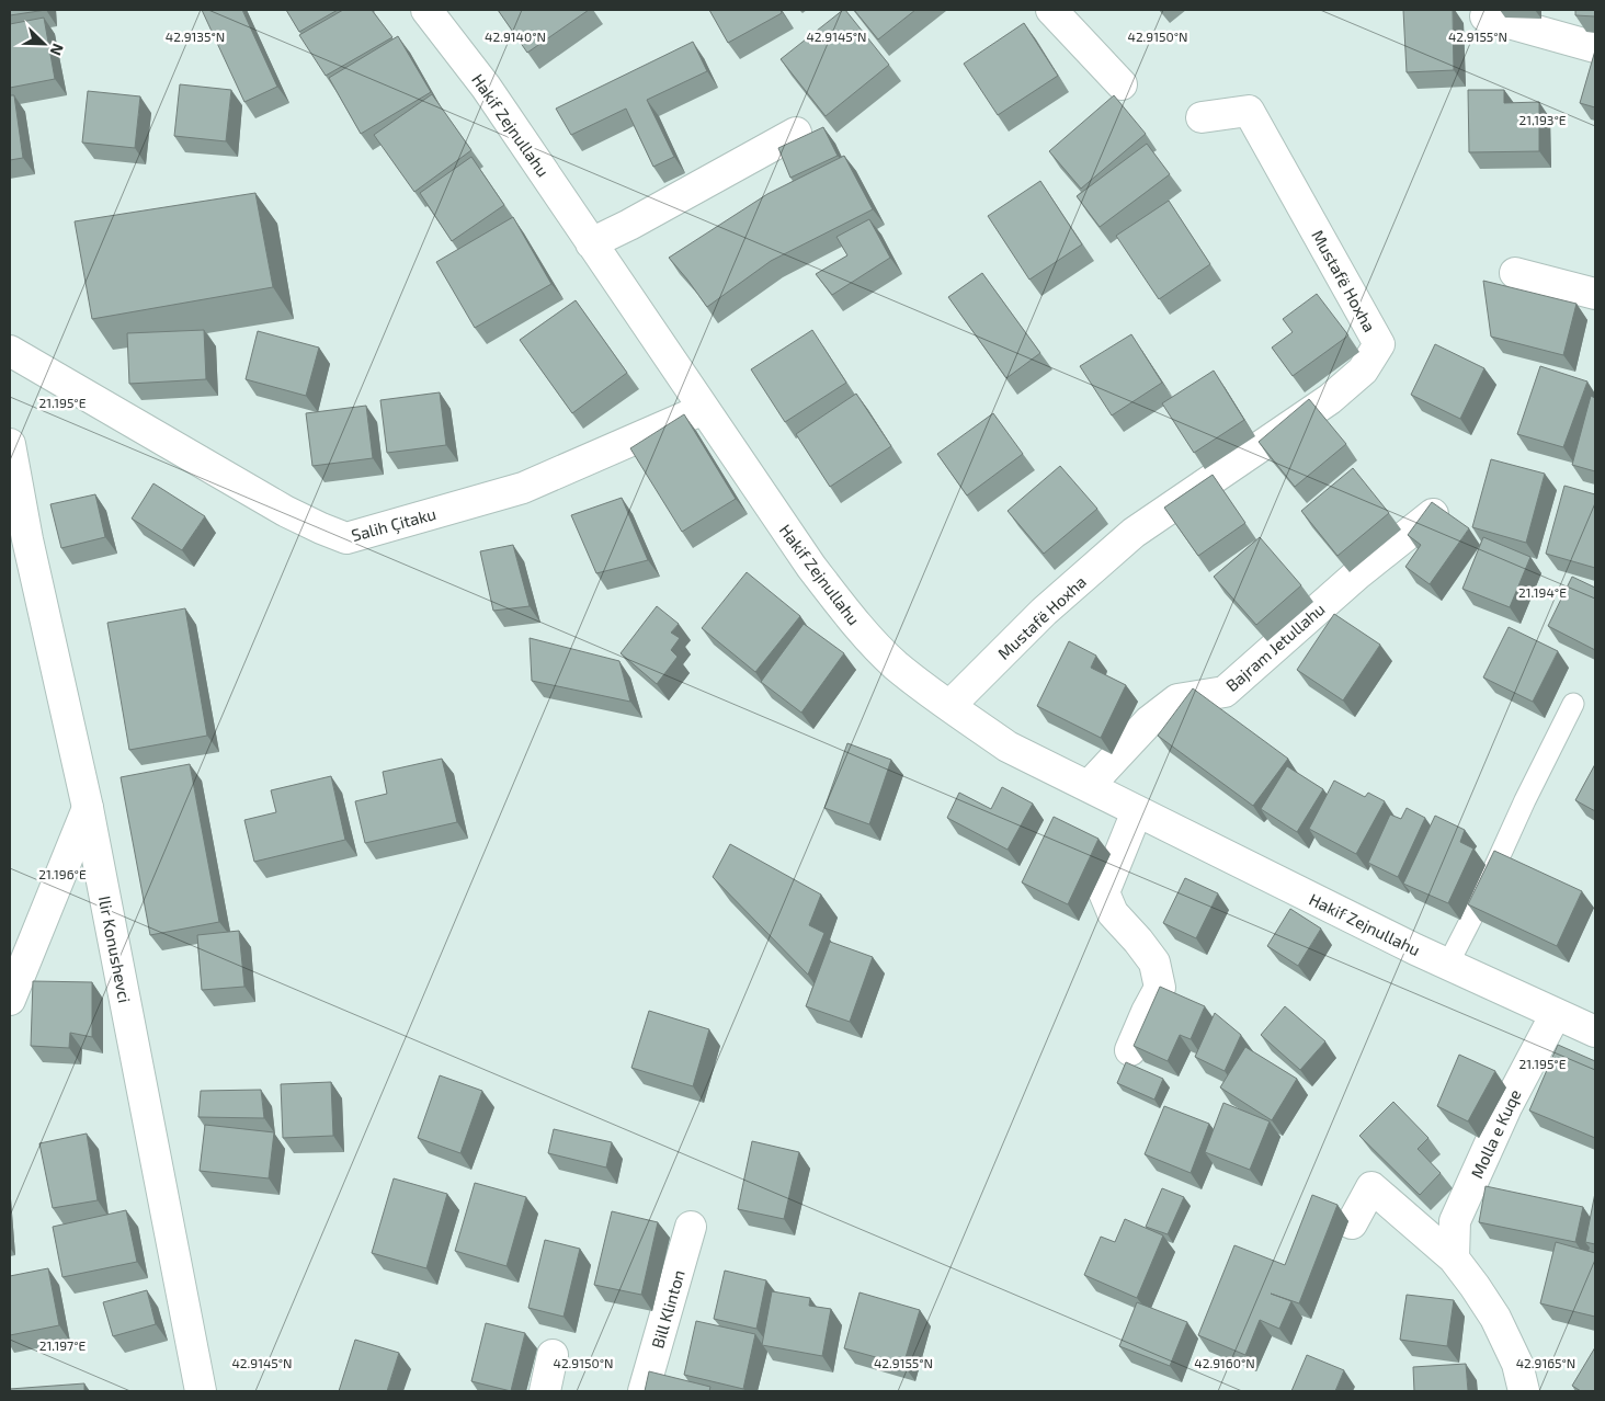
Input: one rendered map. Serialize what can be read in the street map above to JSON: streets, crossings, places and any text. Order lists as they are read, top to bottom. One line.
{"streets":{"street":["Hakif Zejnullahu","Mustafë Hoxha","Salih Çitaku","Bajram Jetullahu","Ilir Konushevci","Molla e Kuqe","Bill Klinton"]},"crossings":[["Hakif Zejnullahu","Mustafë Hoxha"],["Hakif Zejnullahu","Salih Çitaku"],["Hakif Zejnullahu","Bajram Jetullahu"],["Hakif Zejnullahu","Molla e Kuqe"]],"north":"bottom right","coordinates":["42.9135°N","42.9140°N","42.9145°N","42.9150°N","42.9155°N","21.193°E","21.195°E","21.194°E","21.196°E","21.197°E","42.9160°N","42.9165°N"]}
